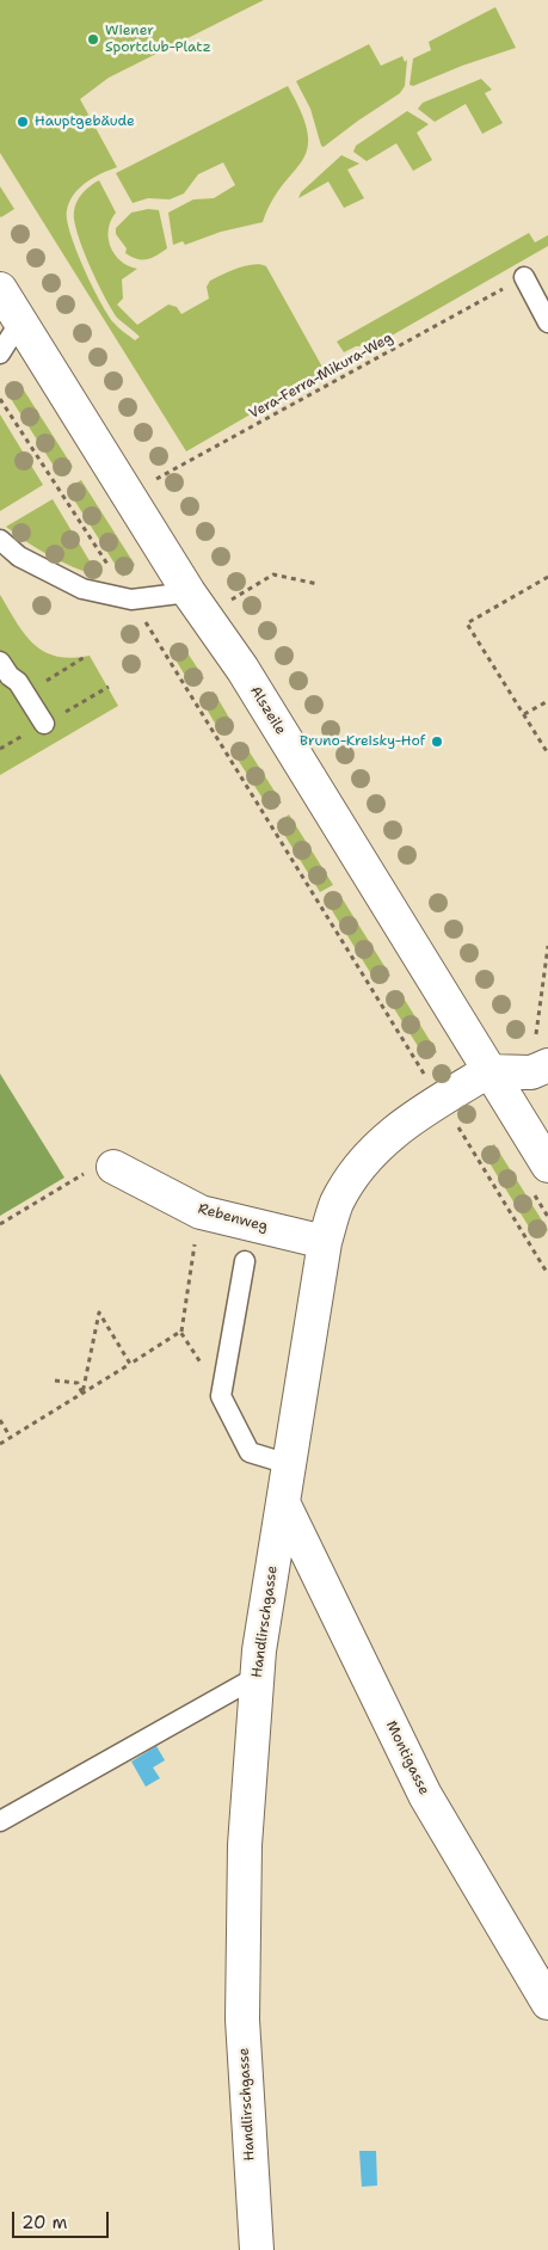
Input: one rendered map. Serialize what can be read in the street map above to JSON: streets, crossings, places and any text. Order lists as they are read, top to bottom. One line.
{"streets":{"street":["Alszeile","Rebenweg","Handlirschgasse","Montigasse"],"path":["Vera-Ferra-Mikura-Weg"]},"crossings":[["Vera-Ferra-Mikura-Weg","Alszeile"],["Alszeile","Handlirschgasse"],["Rebenweg","Handlirschgasse"],["Handlirschgasse","Montigasse"]],"places":["Wiener Sportclub-Platz","Hauptgebäude","Bruno-Kreisky-Hof"],"scale_bar":"20 m"}
